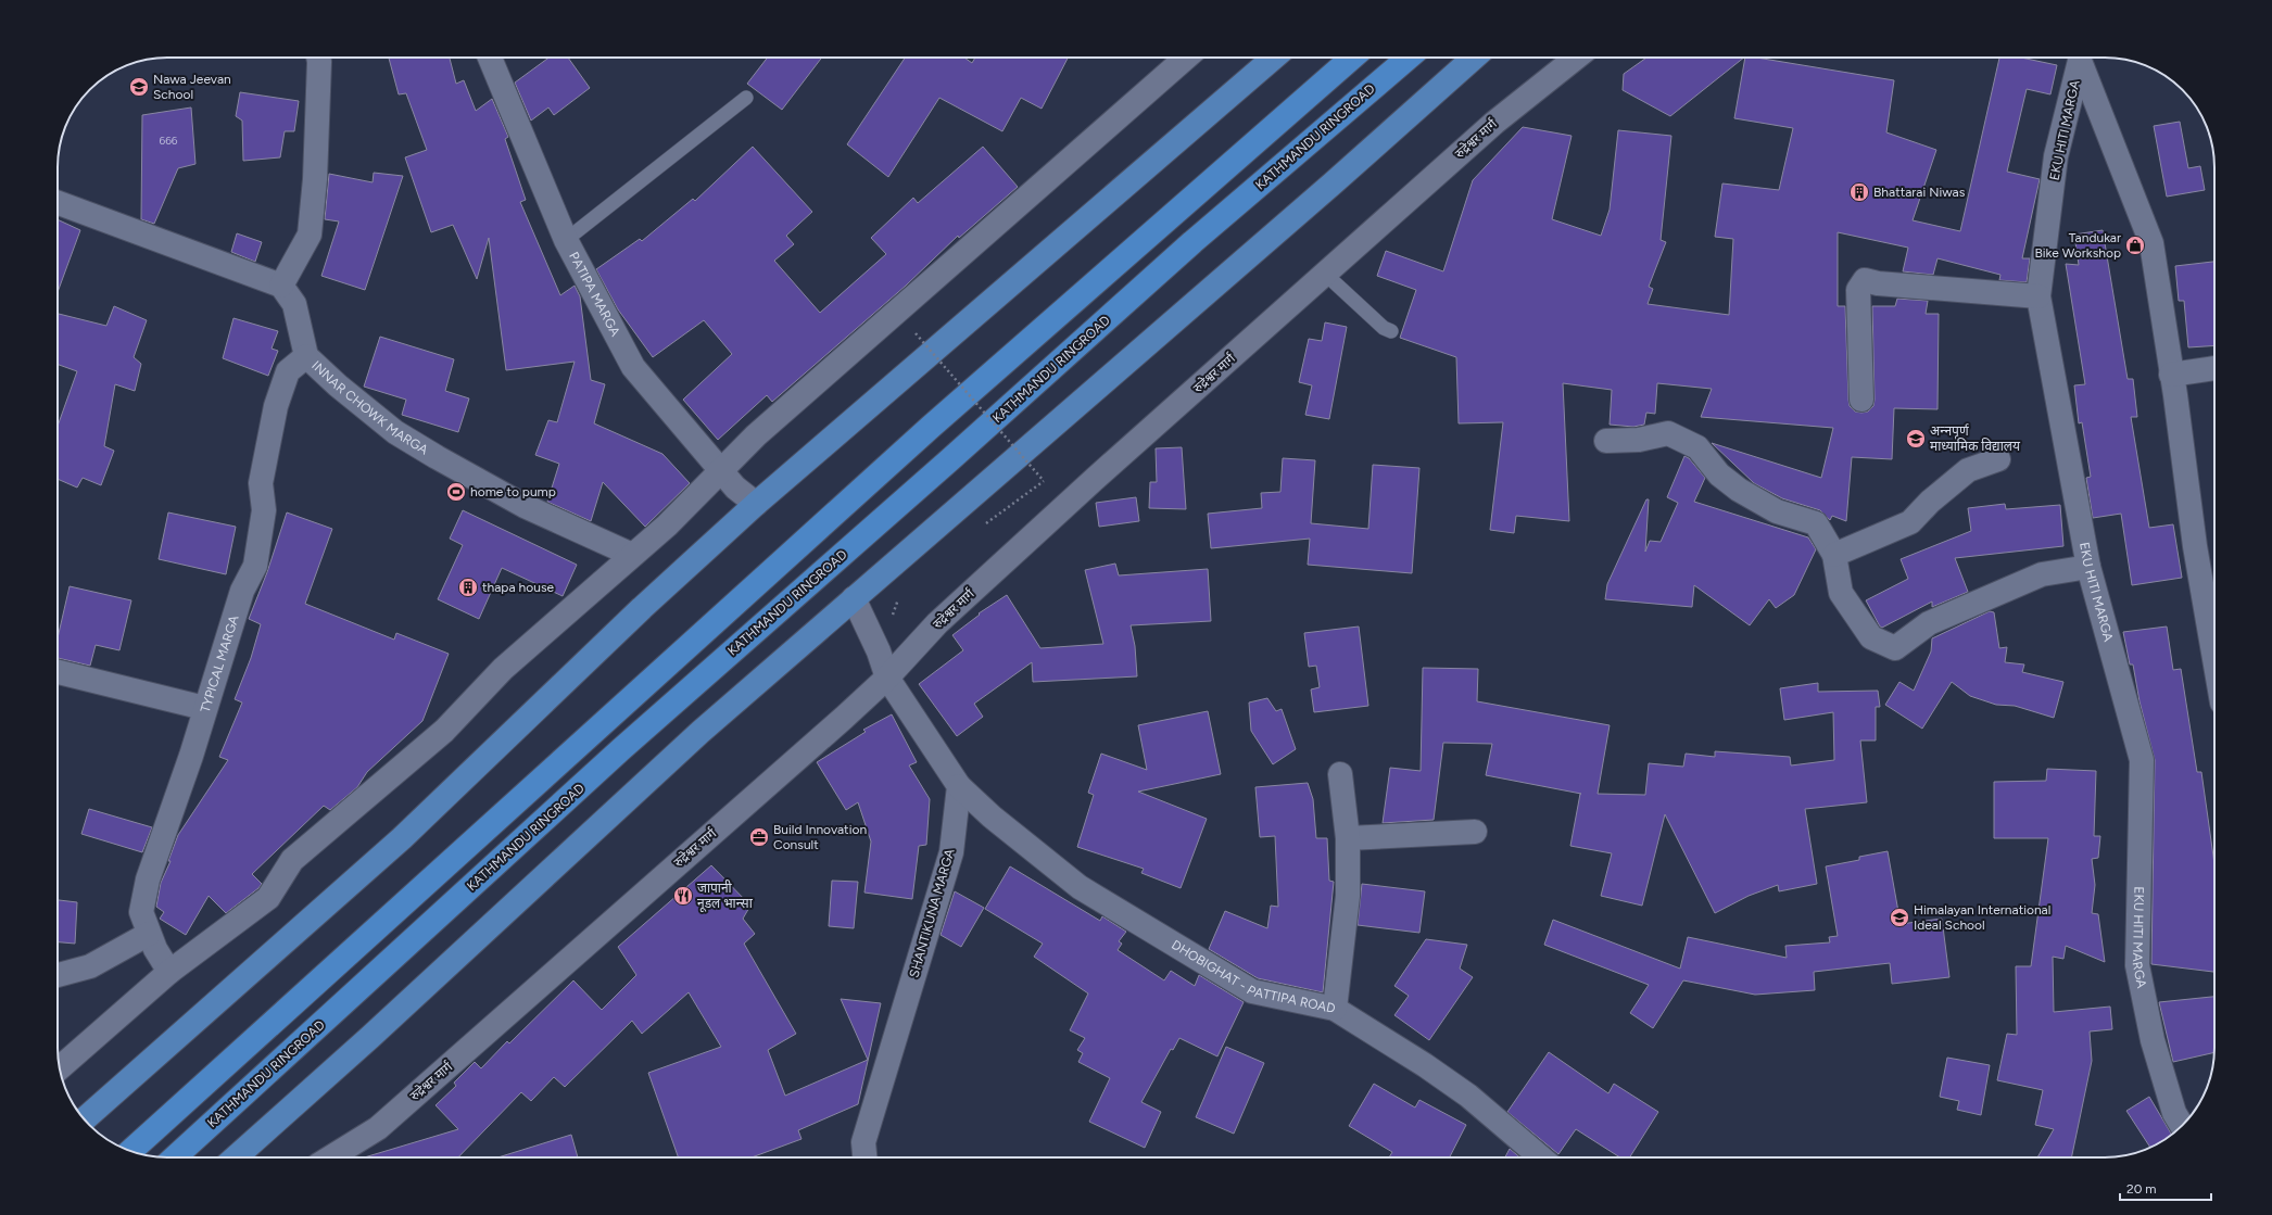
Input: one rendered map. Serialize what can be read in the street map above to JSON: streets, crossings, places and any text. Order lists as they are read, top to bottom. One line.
{"streets":{"highway":["KATHMANDU RINGROAD"],"street":["EKU HITI MARGA","रुद्रेश्वर मार्ग","PATIPA MARGA","INNAR CHOWK MARGA","TYPICAL MARGA","SHANTIKUNA MARGA","DHOBIGHAT - PATTIPA ROAD"]},"crossings":[["INNAR CHOWK MARGA","TYPICAL MARGA"],["SHANTIKUNA MARGA","DHOBIGHAT - PATTIPA ROAD"]],"places":{"school or university":["Nawa Jeevan School","अन्‍नपूर्ण माध्यामिक विद्यालय","Himalayan International Ideal School"],"building":["Bhattarai Niwas","thapa house"],"shop":["Tandukar Bike Workshop"],"sports":["home to pump"],"office":["Build Innovation Consult"],"restaurant":["जापानी नूडल भान्सा"]},"house_numbers":["666"],"scale_bar":"20 m"}
